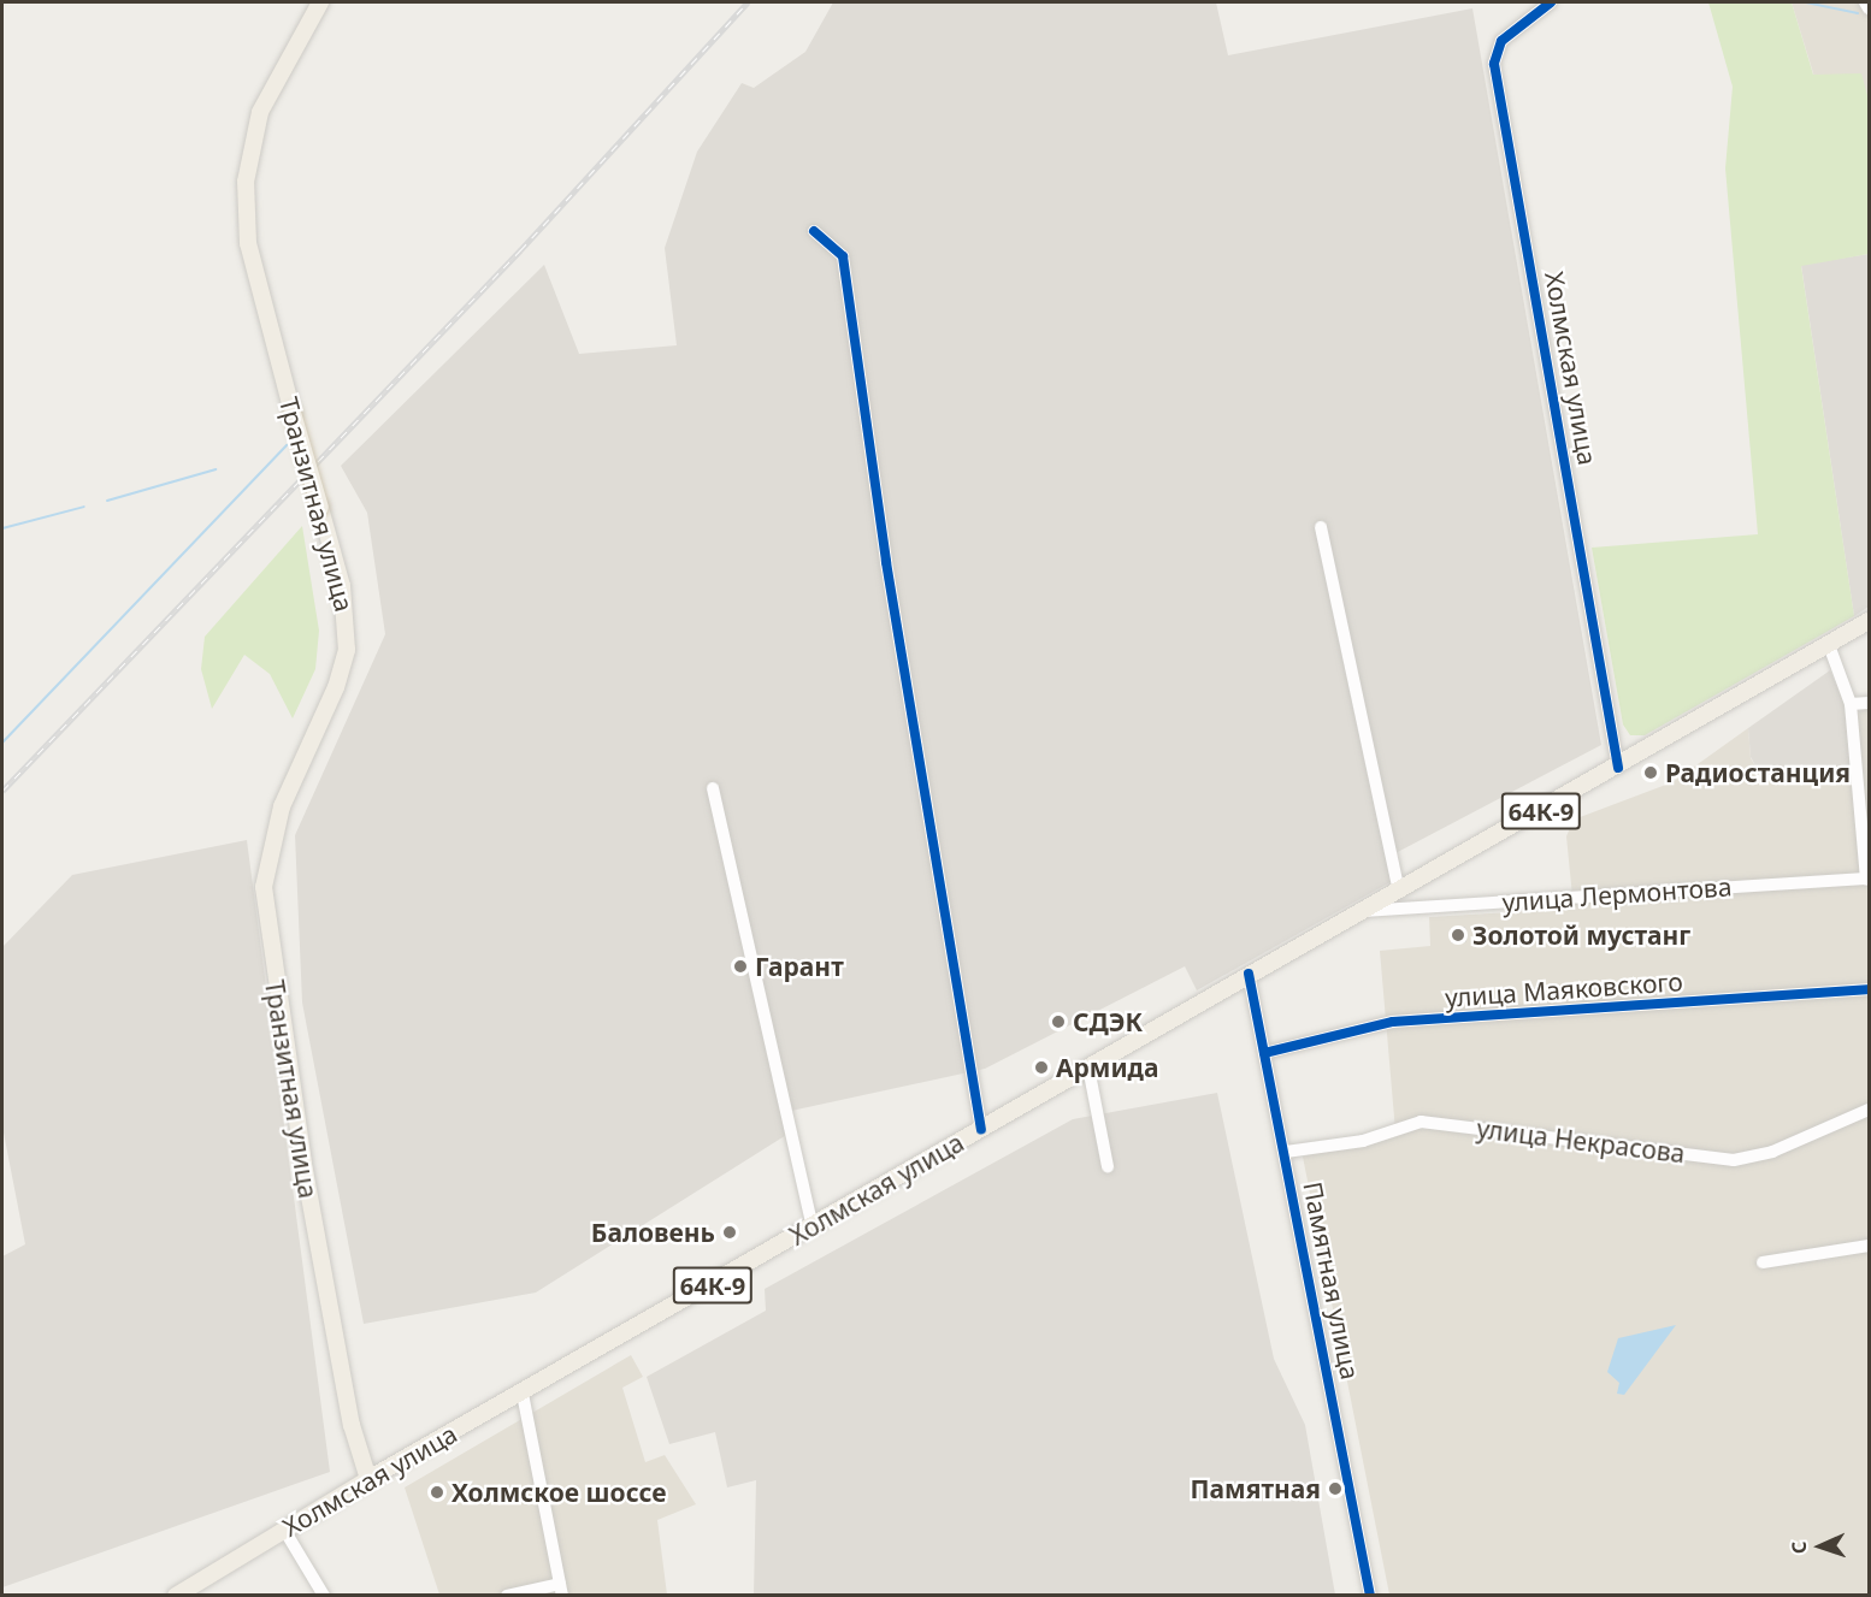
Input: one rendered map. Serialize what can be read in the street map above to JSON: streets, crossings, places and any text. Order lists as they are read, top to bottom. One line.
{"streets":{"main road":["Холмская улица","Транзитная улица","64К-9"],"street":["улица Лермонтова","улица Маяковского","улица Некрасова","Памятная улица"]},"crossings":[["Холмская улица","Транзитная улица"],["Холмская улица","улица Лермонтова"],["Холмская улица","Памятная улица"],["улица Маяковского","Памятная улица"],["улица Некрасова","Памятная улица"]],"places":["Радиостанция","Золотой мустанг","Гарант","СДЭК","Армида","Баловень","Памятная","Холмское шоссе"],"north":"left"}
